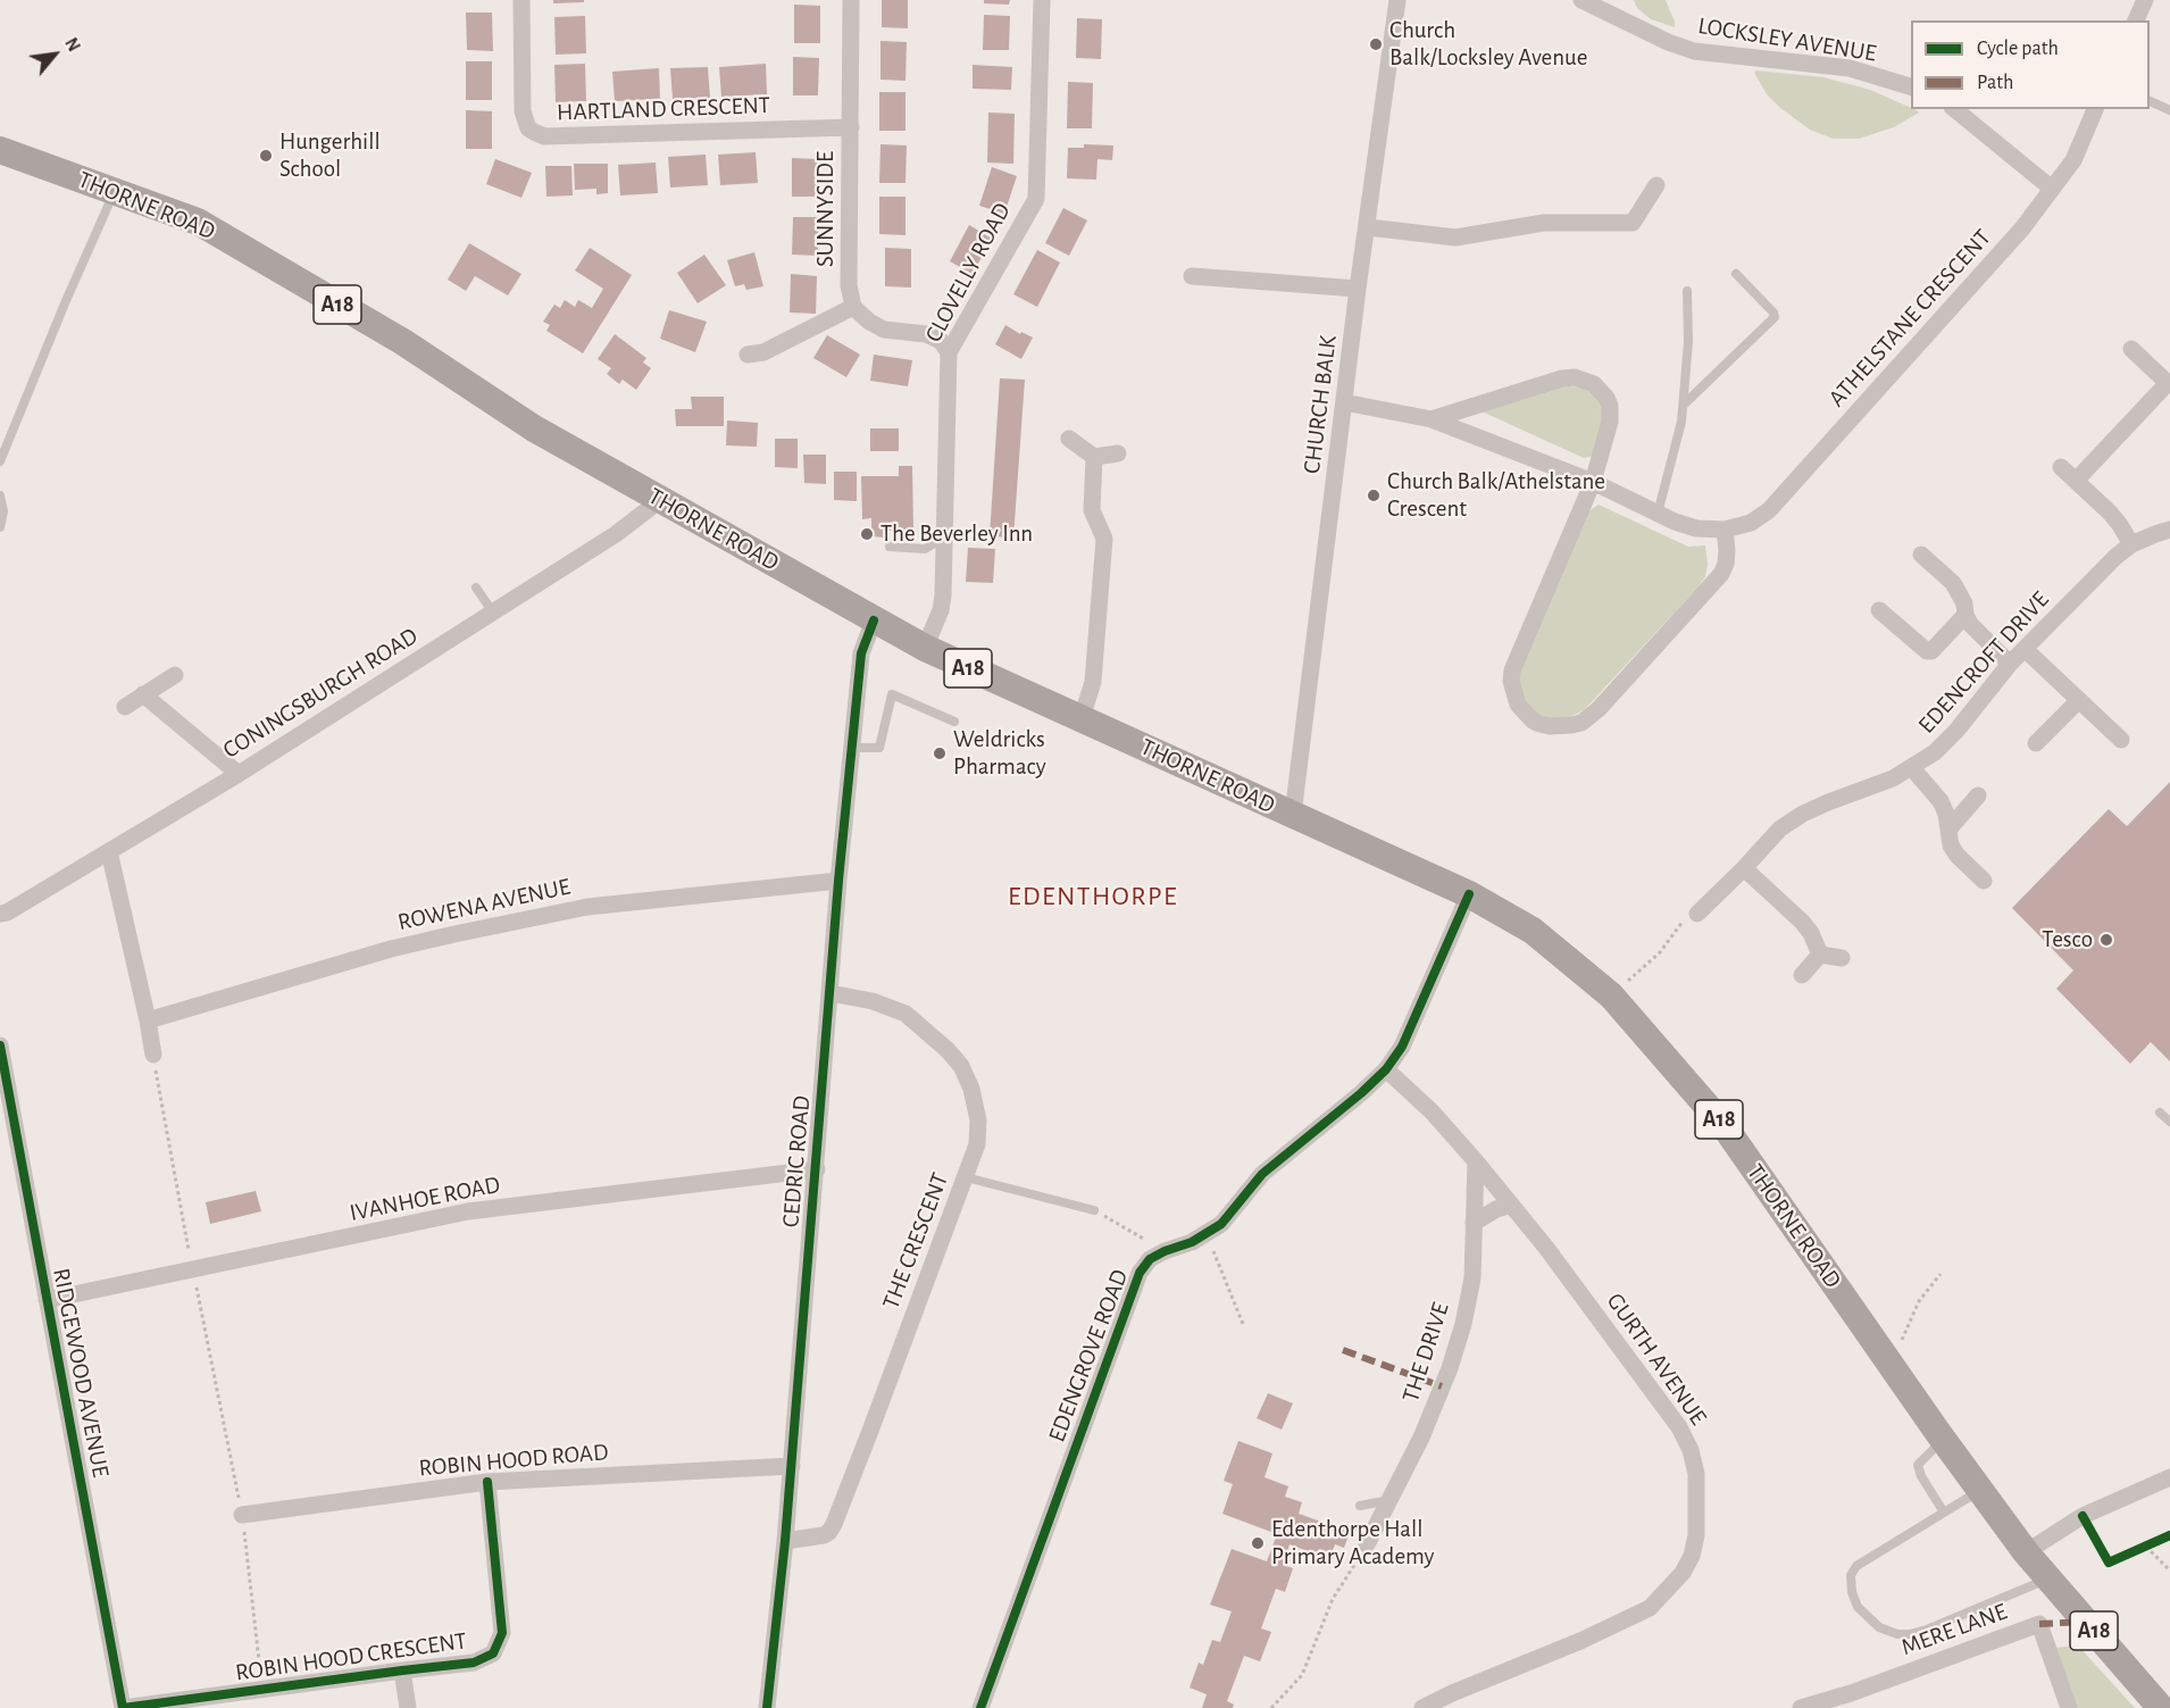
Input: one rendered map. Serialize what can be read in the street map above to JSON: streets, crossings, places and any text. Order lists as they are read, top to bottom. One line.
{"streets":{"main road":["THORNE ROAD","A18"],"street":["LOCKSLEY AVENUE","HARTLAND CRESCENT","SUNNYSIDE","CLOVELLY ROAD","ATHELSTANE CRESCENT","CHURCH BALK","EDENCROFT DRIVE","CONINGSBURGH ROAD","ROWENA AVENUE","CEDRIC ROAD","IVANHOE ROAD","THE CRESCENT","THE DRIVE","EDENGROVE ROAD","GURTH AVENUE","RIDGEWOOD AVENUE","ROBIN HOOD ROAD","MERE LANE","ROBIN HOOD CRESCENT"]},"crossings":[["HARTLAND CRESCENT","SUNNYSIDE"],["THORNE ROAD","CLOVELLY ROAD"],["THORNE ROAD","CHURCH BALK"],["THORNE ROAD","CONINGSBURGH ROAD"],["THORNE ROAD","CEDRIC ROAD"],["THORNE ROAD","EDENGROVE ROAD"],["ATHELSTANE CRESCENT","CHURCH BALK"],["ROWENA AVENUE","CEDRIC ROAD"],["CEDRIC ROAD","IVANHOE ROAD"],["CEDRIC ROAD","THE CRESCENT"],["CEDRIC ROAD","ROBIN HOOD ROAD"],["IVANHOE ROAD","RIDGEWOOD AVENUE"],["THE DRIVE","GURTH AVENUE"],["EDENGROVE ROAD","GURTH AVENUE"],["RIDGEWOOD AVENUE","ROBIN HOOD CRESCENT"],["ROBIN HOOD ROAD","ROBIN HOOD CRESCENT"]],"districts":["EDENTHORPE"],"places":["Church Balk/Locksley Avenue","Hungerhill School","Church Balk/Athelstane Crescent","The Beverley Inn","Weldricks Pharmacy","Tesco","Edenthorpe Hall Primary Academy"],"legend":["Cycle path","Path"],"north":"top right"}
